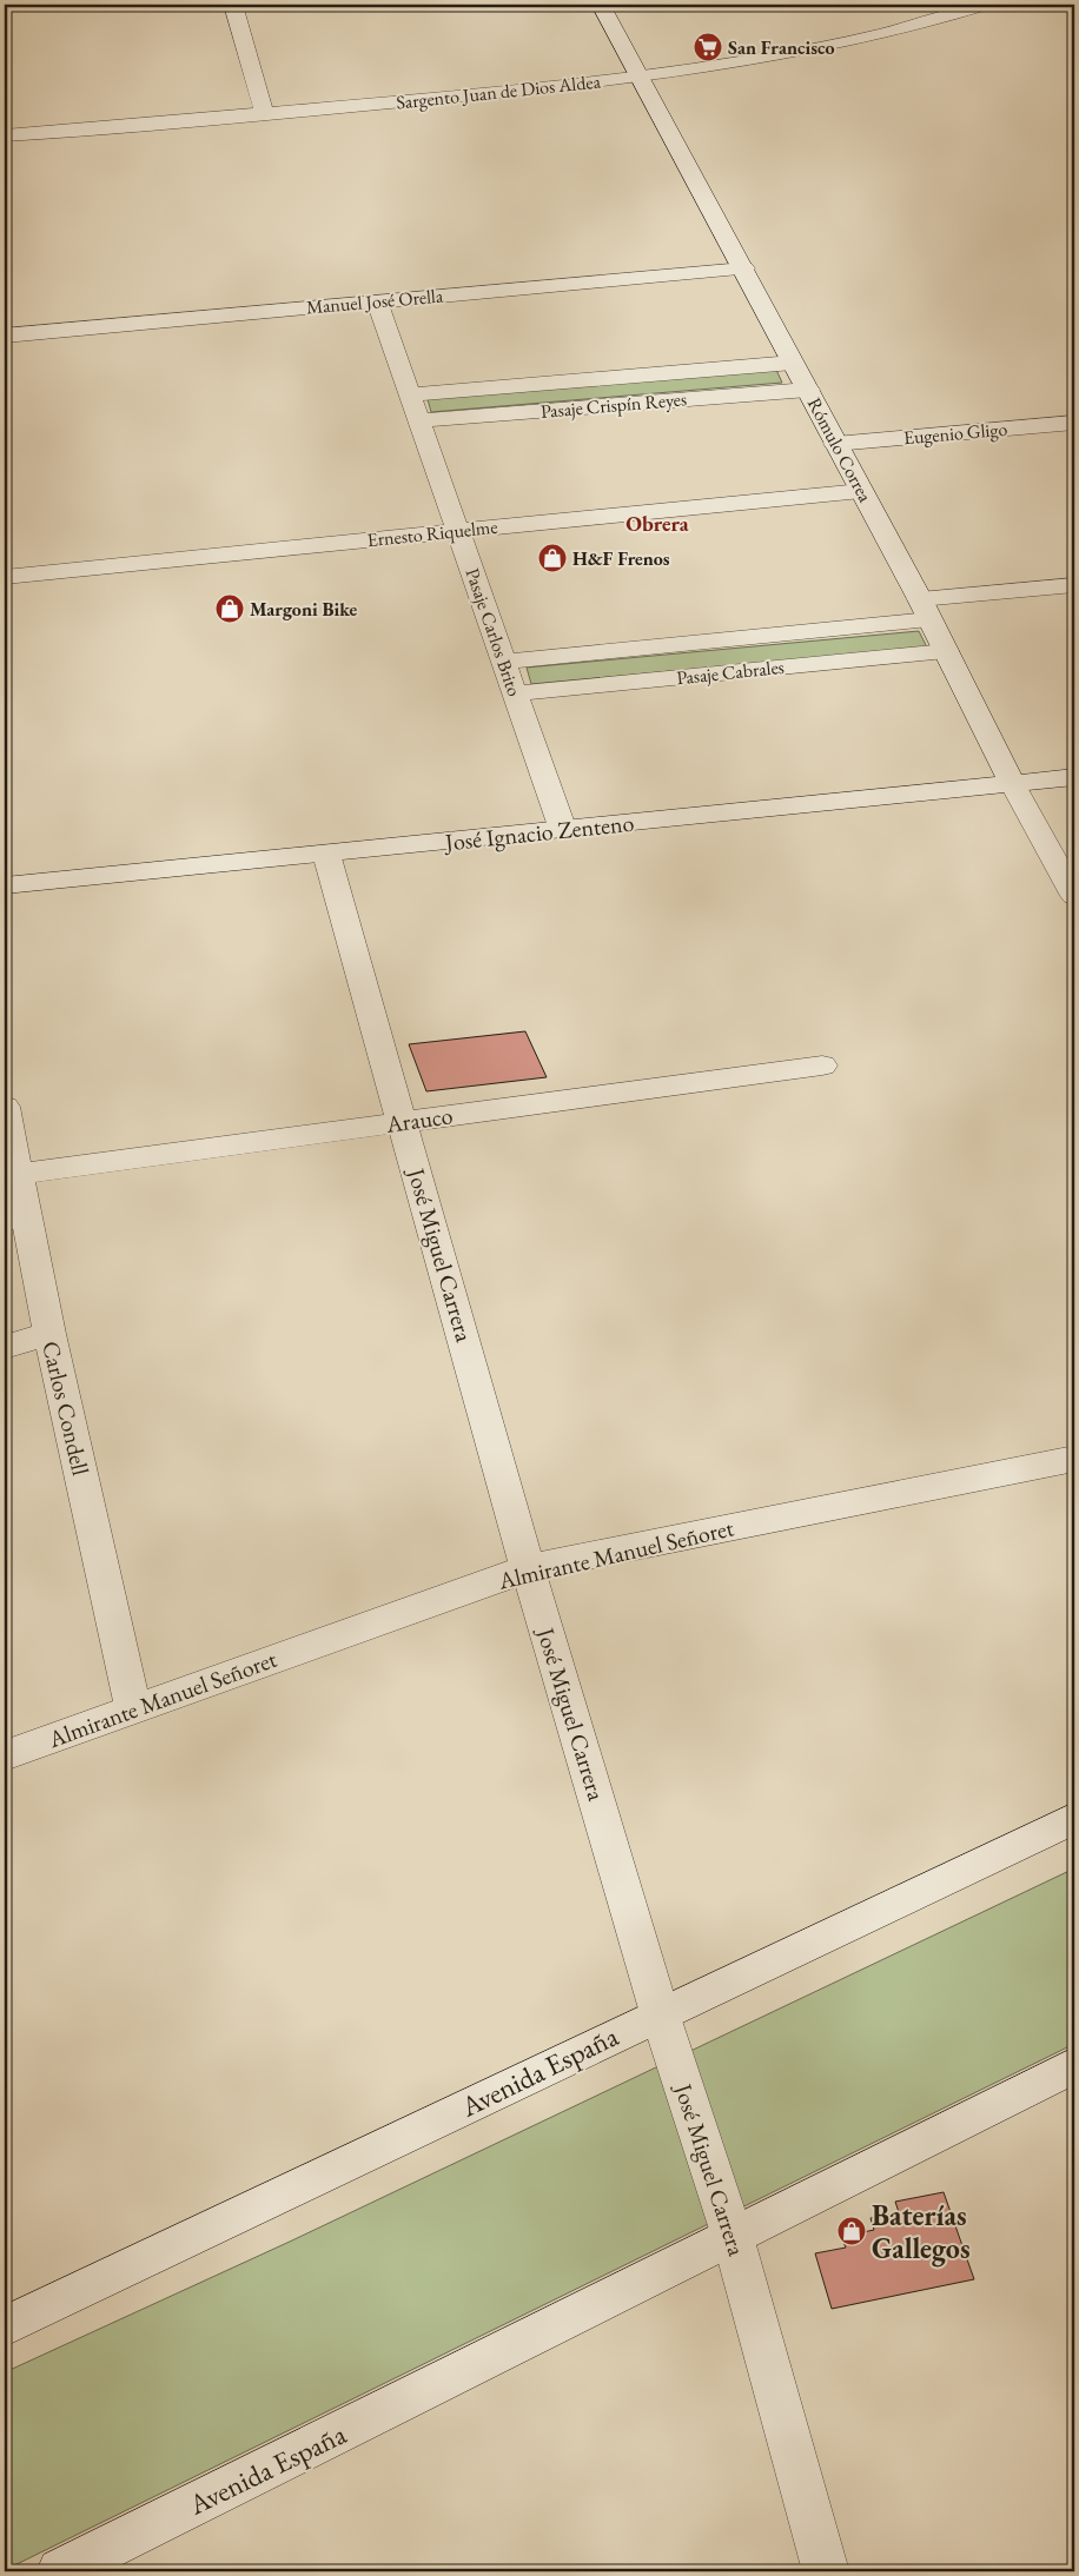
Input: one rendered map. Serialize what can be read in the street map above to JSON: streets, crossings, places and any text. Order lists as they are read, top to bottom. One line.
{"streets":{"street":["Sargento Juan de Dios Aldea","Manuel José Orella","Pasaje Crispín Reyes","Eugenio Gligo","Rómulo Correa","Ernesto Riquelme","Pasaje Carlos Brito","Pasaje Cabrales","José Ignacio Zenteno","Arauco","José Miguel Carrera","Carlos Condell","Almirante Manuel Señoret","Avenida España"]},"crossings":[["Sargento Juan de Dios Aldea","Rómulo Correa"],["Manuel José Orella","Rómulo Correa"],["Manuel José Orella","Pasaje Carlos Brito"],["Pasaje Crispín Reyes","Rómulo Correa"],["Pasaje Crispín Reyes","Pasaje Carlos Brito"],["Eugenio Gligo","Rómulo Correa"],["Rómulo Correa","Ernesto Riquelme"],["Rómulo Correa","Pasaje Cabrales"],["Rómulo Correa","José Ignacio Zenteno"],["Ernesto Riquelme","Pasaje Carlos Brito"],["Pasaje Carlos Brito","Pasaje Cabrales"],["Pasaje Carlos Brito","José Ignacio Zenteno"],["José Ignacio Zenteno","José Miguel Carrera"],["Arauco","José Miguel Carrera"],["Arauco","Carlos Condell"],["José Miguel Carrera","Almirante Manuel Señoret"],["José Miguel Carrera","Avenida España"],["Carlos Condell","Almirante Manuel Señoret"]],"districts":["Obrera"],"places":{"supermarket":["San Francisco"],"shop":["H&F Frenos","Margoni Bike","Baterías Gallegos"]}}
